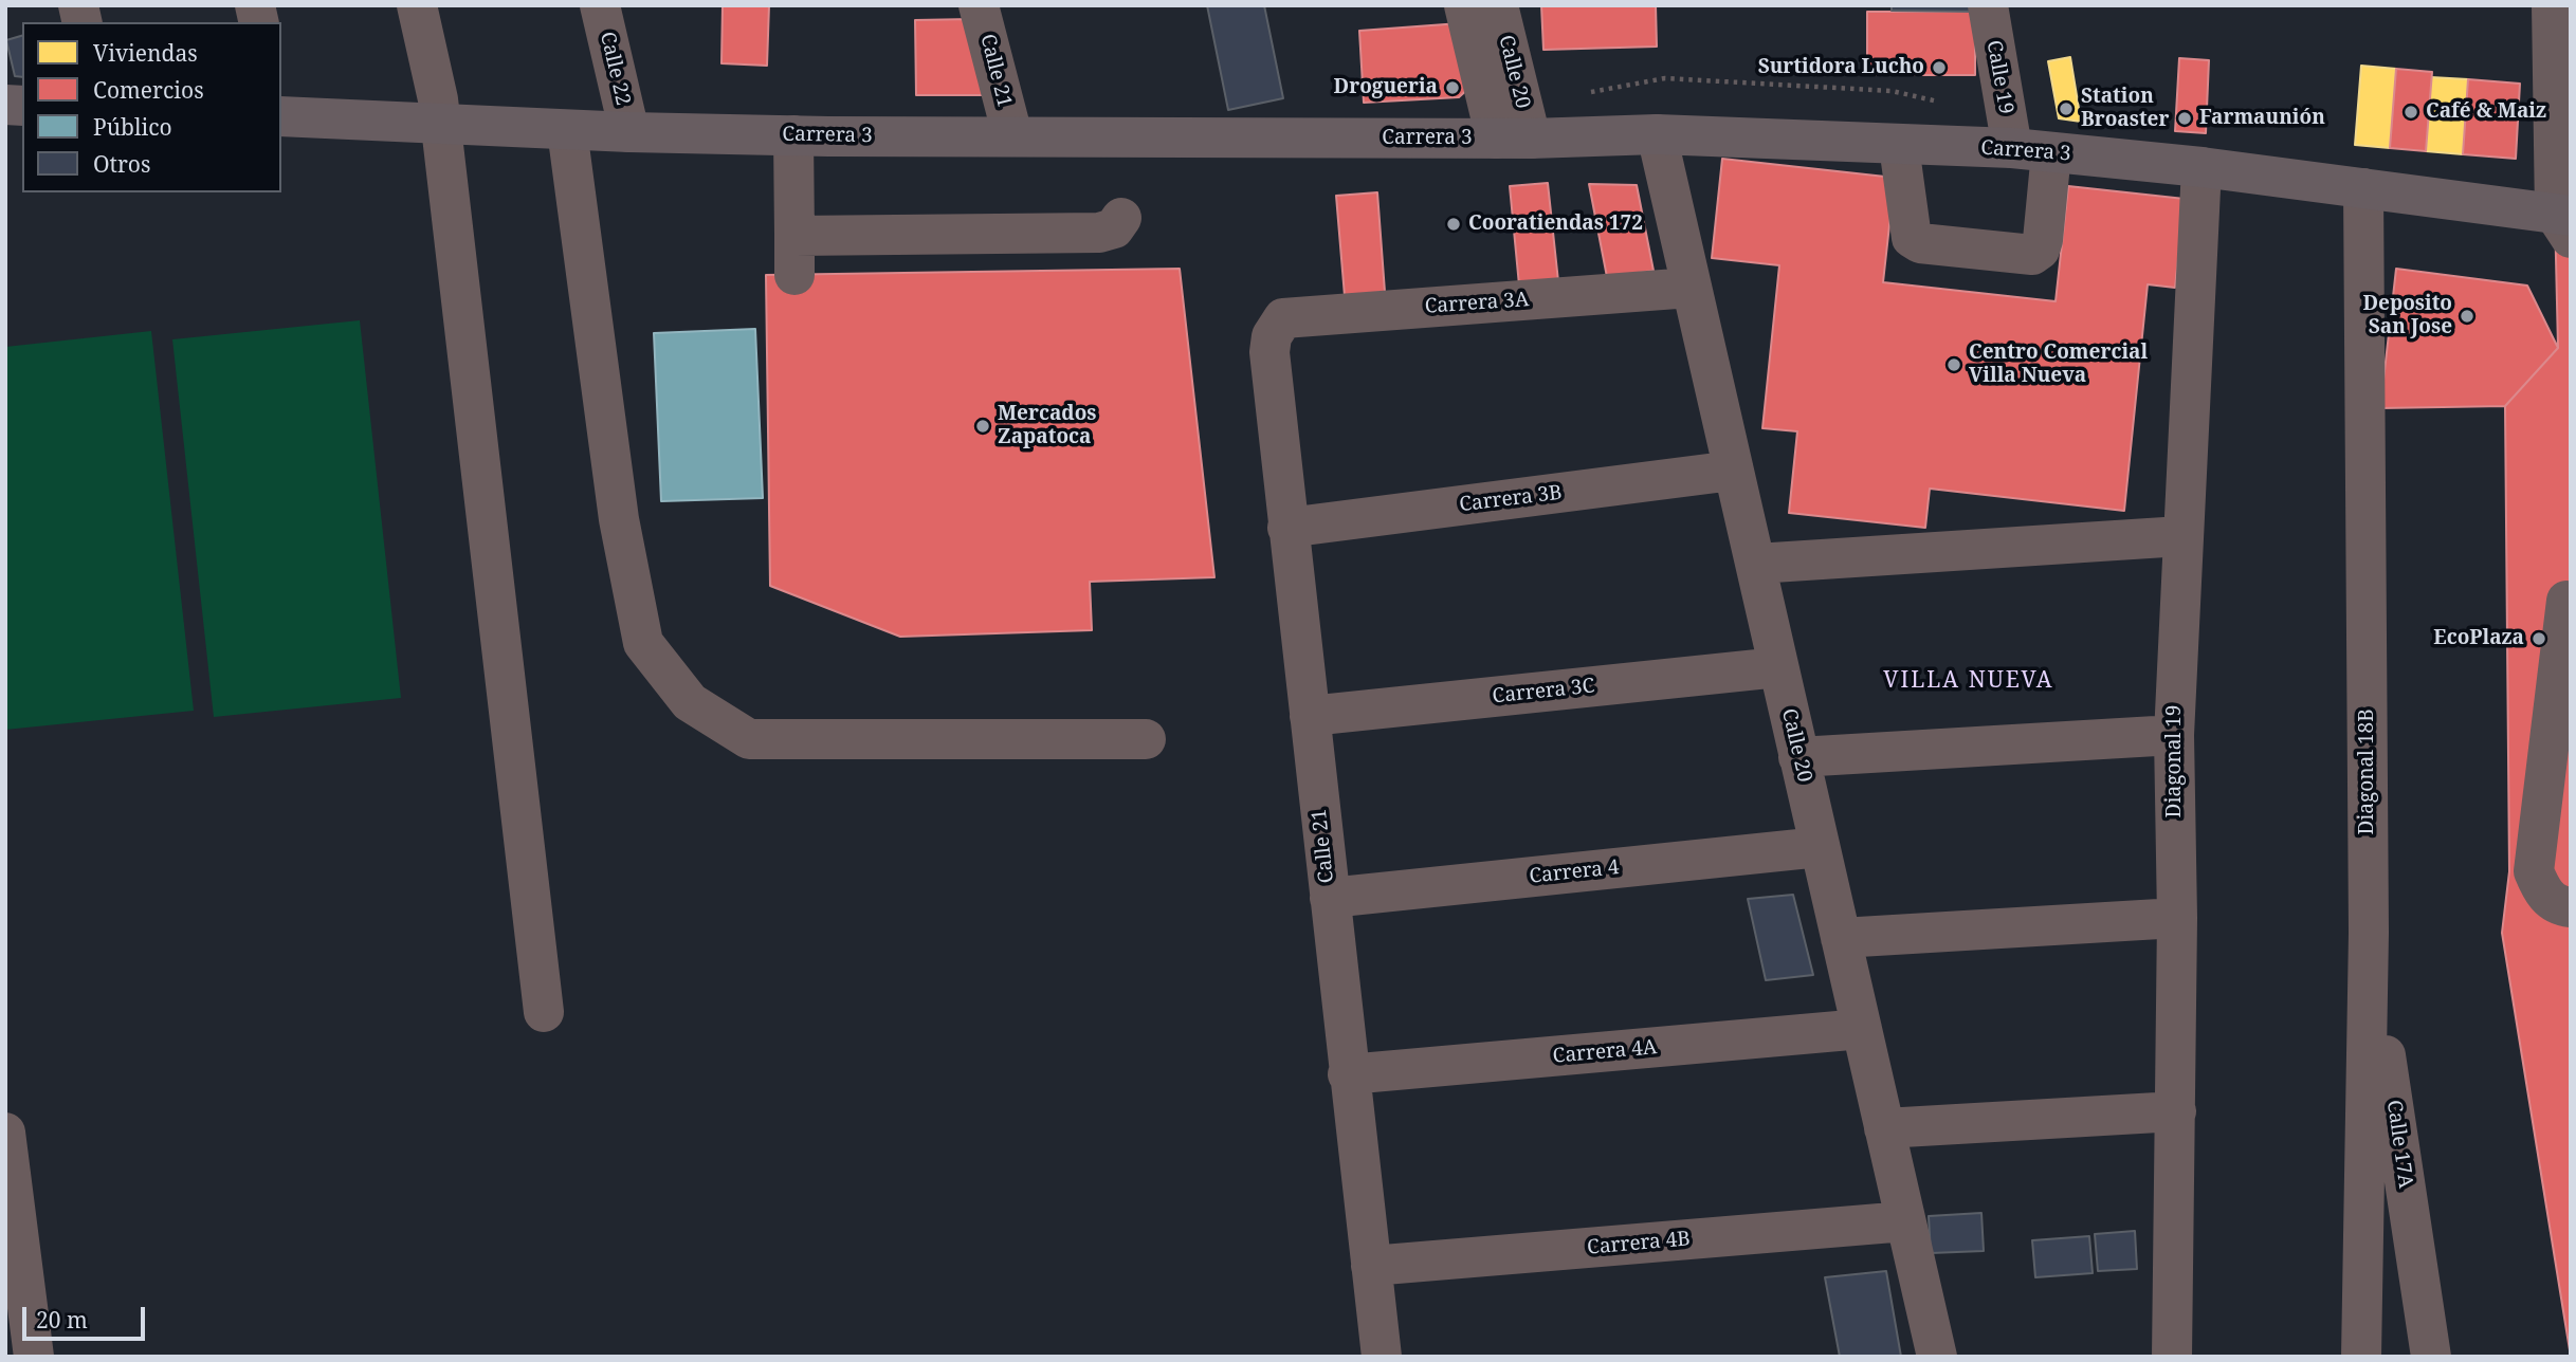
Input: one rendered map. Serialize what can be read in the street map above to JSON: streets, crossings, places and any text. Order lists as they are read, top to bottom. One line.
{"streets":{"main road":["Carrera 3"],"street":["Calle 22","Calle 21","Calle 20","Calle 19","Carrera 3A","Carrera 3B","Carrera 3C","Diagonal 19","Diagonal 18B","Carrera 4","Carrera 4A","Calle 17A","Carrera 4B"]},"crossings":[["Calle 22","Carrera 3"],["Calle 21","Carrera 3"],["Calle 21","Carrera 3A"],["Calle 21","Carrera 3B"],["Calle 21","Carrera 3C"],["Calle 21","Carrera 4"],["Calle 21","Carrera 4A"],["Calle 21","Carrera 4B"],["Calle 20","Carrera 3"],["Calle 20","Carrera 3A"],["Calle 20","Carrera 3B"],["Calle 20","Carrera 3C"],["Calle 20","Carrera 4"],["Calle 20","Carrera 4A"],["Calle 20","Carrera 4B"],["Calle 19","Carrera 3"],["Carrera 3","Diagonal 19"],["Carrera 3","Diagonal 18B"],["Diagonal 18B","Calle 17A"]],"districts":["VILLA NUEVA"],"places":["Surtidora Lucho","Drogueria","Station Broaster","Café & Maiz","Farmaunión","Cooratiendas 172","Deposito San Jose","Centro Comercial Villa Nueva","Mercados Zapatoca","EcoPlaza"],"legend":["Viviendas","Comercios","Público","Otros"],"scale_bar":"20 m"}
